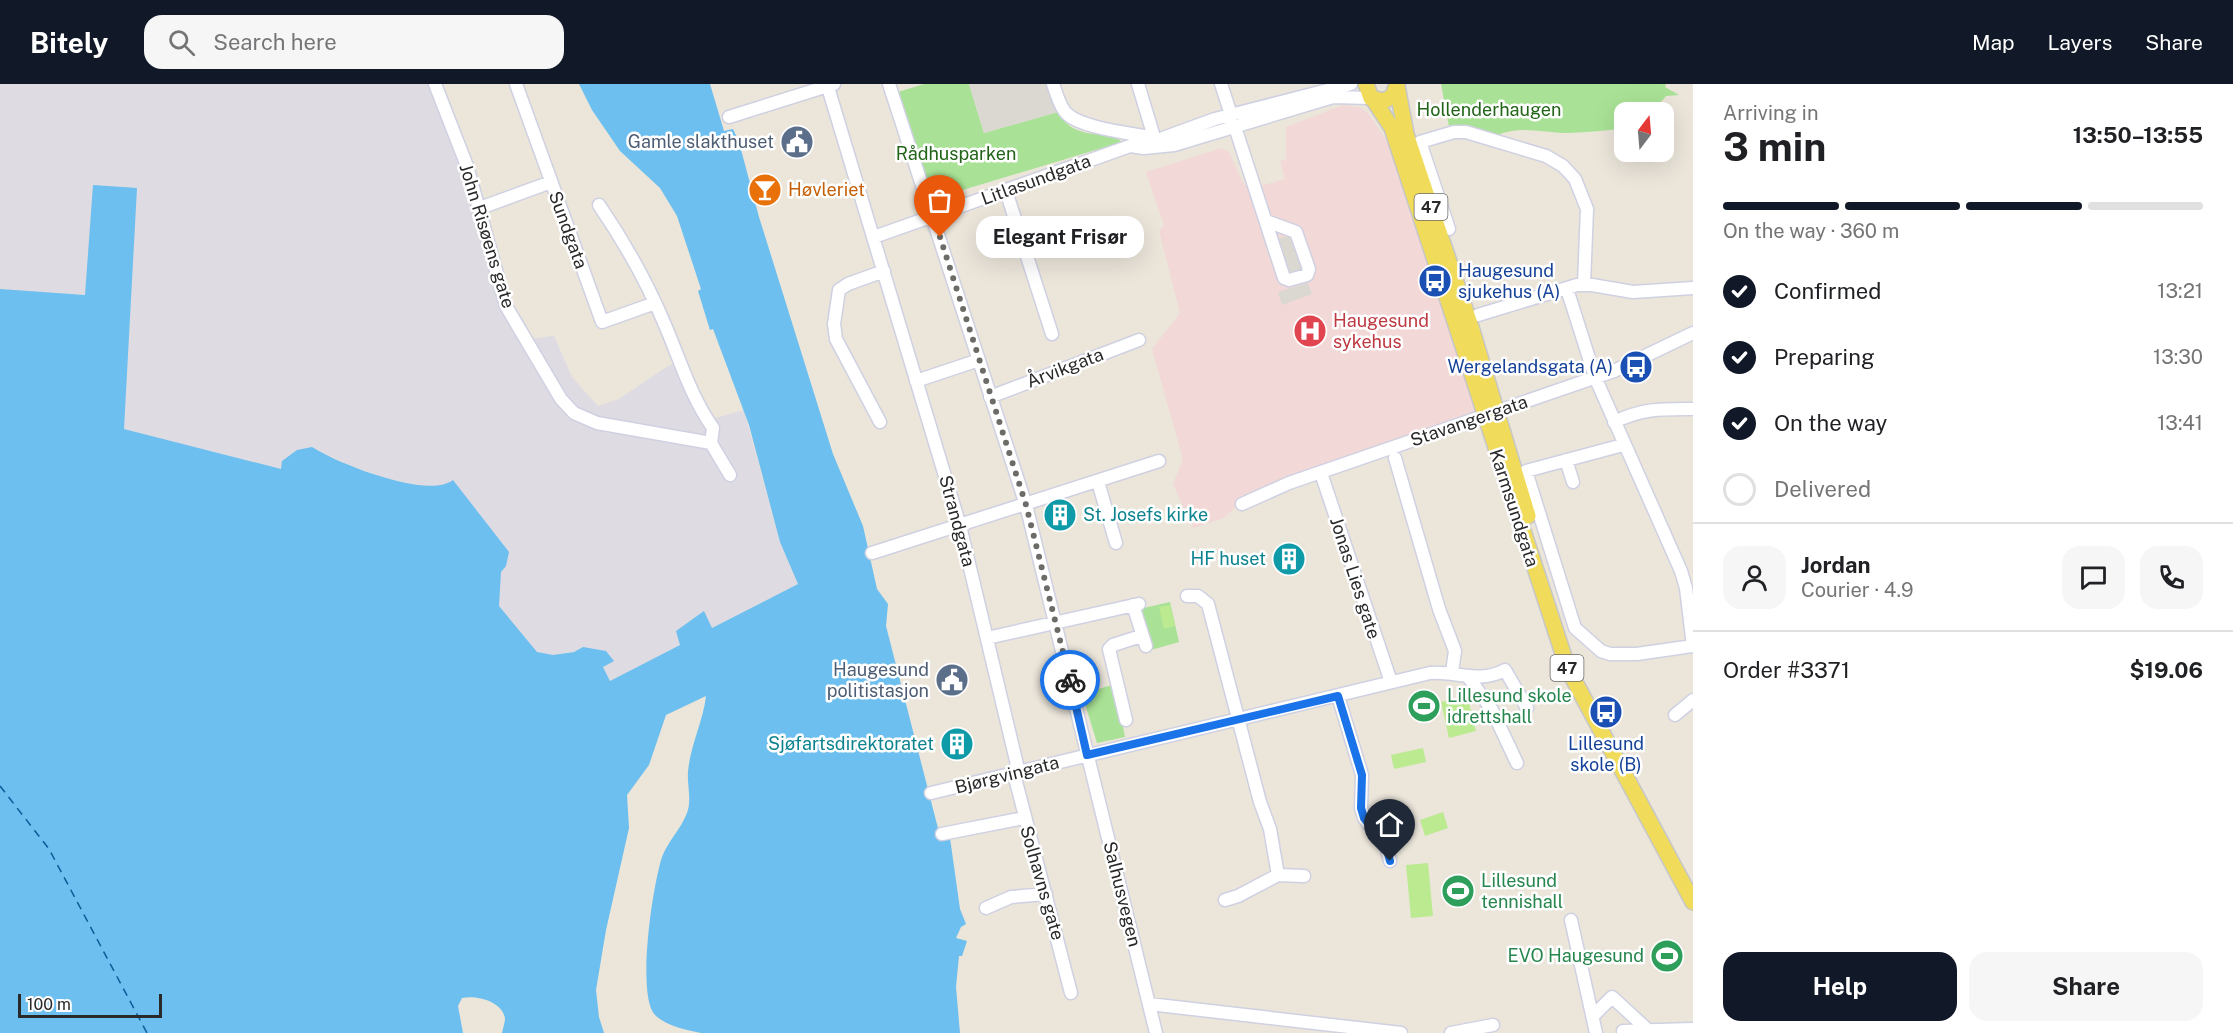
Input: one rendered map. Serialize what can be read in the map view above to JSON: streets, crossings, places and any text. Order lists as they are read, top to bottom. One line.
{"streets":{"main road":["47","Karmsundgata"],"street":["Litlasundgata","Sundgata","John Risøens gate","Årvikgata","Stavangergata","Strandgata","Jonas Lies gate","Bjørgvingata","Solhavns gate","Salhusvegen"]},"crossings":[["Litlasundgata","47"],["Litlasundgata","Karmsundgata"],["Litlasundgata","Strandgata"],["Litlasundgata","Salhusvegen"],["47","Karmsundgata"],["Årvikgata","Salhusvegen"],["Stavangergata","Karmsundgata"],["Stavangergata","Jonas Lies gate"],["Strandgata","Bjørgvingata"],["Strandgata","Solhavns gate"],["Jonas Lies gate","Bjørgvingata"],["Bjørgvingata","Solhavns gate"],["Bjørgvingata","Salhusvegen"]],"parks":["Hollenderhaugen","Rådhusparken"],"places":{"public building":["Gamle slakthuset","Haugesund politistasjon"],"bar":["Høvleriet"],"other":["Elegant Frisør"],"bus stop":["Haugesund sjukehus (A)","Wergelandsgata (A)","Lillesund skole (B)"],"hospital":["Haugesund sykehus"],"building":["St. Josefs kirke","HF huset","Sjøfartsdirektoratet"],"sports":["Lillesund skole idrettshall","Lillesund tennishall","EVO Haugesund"]},"scale_bar":"100 m","north":"top","page":{"header":"Bitely","search":"Search here","nav":["Map","Layers","Share"],"heading":["3 min","Arriving in","13:50–13:55"],"panel":["Jordan","Courier · 4.9","Order #3371","$19.06"],"bar":"On the way · 360 m","bubble":"Elegant Frisør","list":[["Confirmed","13:21"],["Preparing","13:30"],["On the way","13:41"],"Delivered"],"buttons":["Help","Share"],"scale":"100 m"}}
